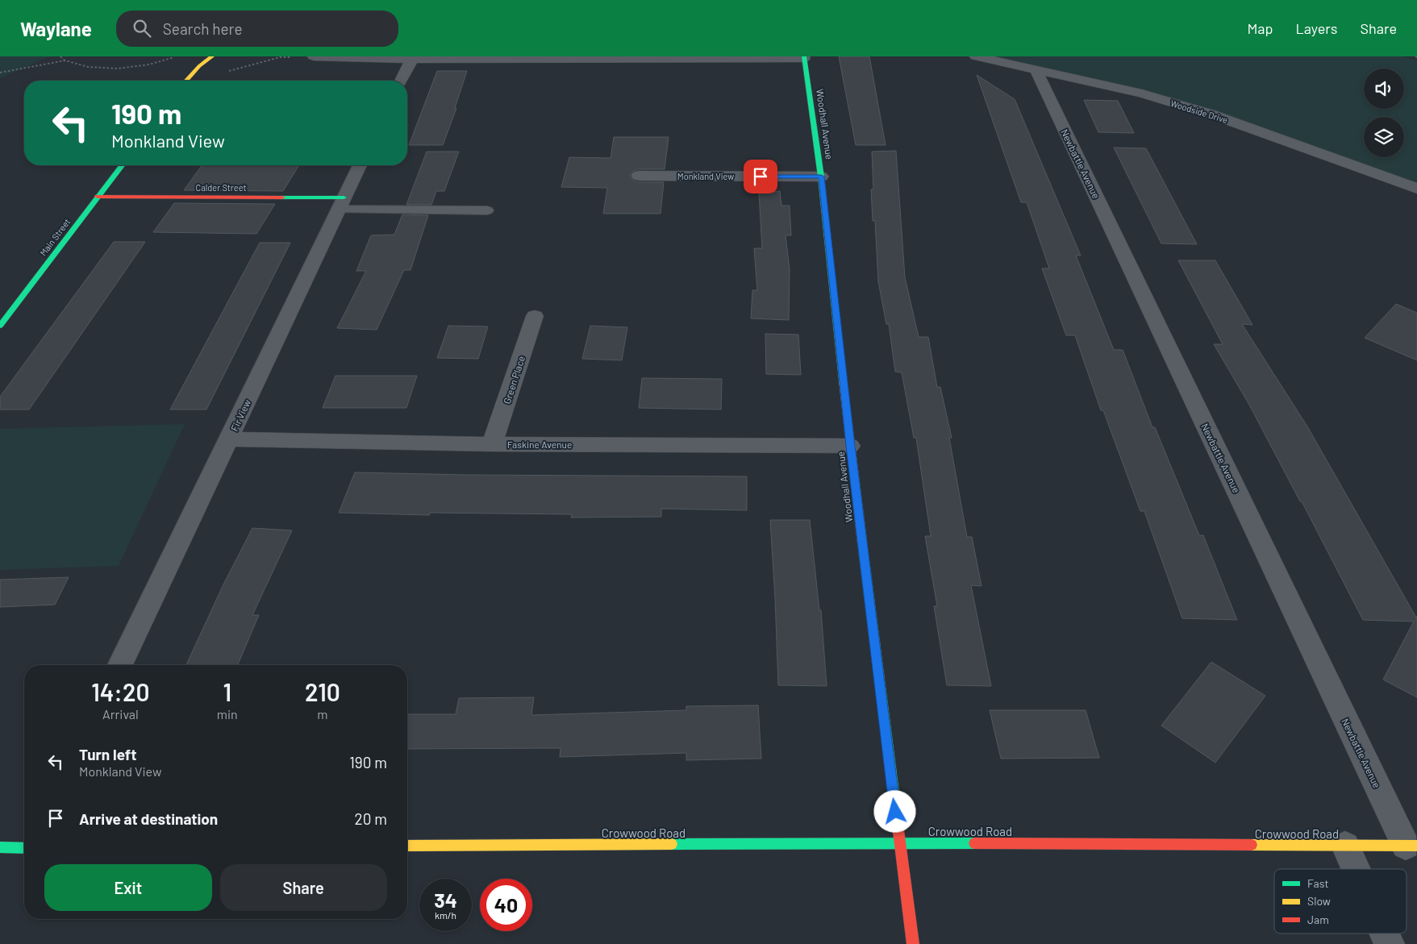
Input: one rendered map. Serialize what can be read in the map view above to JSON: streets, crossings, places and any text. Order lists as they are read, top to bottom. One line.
{"streets":{"street":["Woodside Drive","Woodhall Avenue","Newbattle Avenue","Monkland View","Calder Street","Main Street","Green Place","Fir View","Faskine Avenue","Crowwood Road"]},"crossings":[["Woodside Drive","Newbattle Avenue"],["Woodhall Avenue","Monkland View"],["Woodhall Avenue","Faskine Avenue"],["Woodhall Avenue","Crowwood Road"],["Newbattle Avenue","Crowwood Road"],["Calder Street","Main Street"],["Calder Street","Fir View"],["Green Place","Faskine Avenue"],["Fir View","Faskine Avenue"]],"legend":["Fast","Slow","Jam"],"page":{"header":"Waylane","search":"Search here","nav":["Map","Layers","Share"],"turn":["190 m","Monkland View"],"eta":["14:20","Arrival","1","min","210","m"],"list":[{"name":"Turn left","note":"Monkland View","value":"190 m"},{"name":"Arrive at destination","value":"20 m"}],"buttons":["Exit","Share"],"speed":"34 km/h","limit":"40"}}
